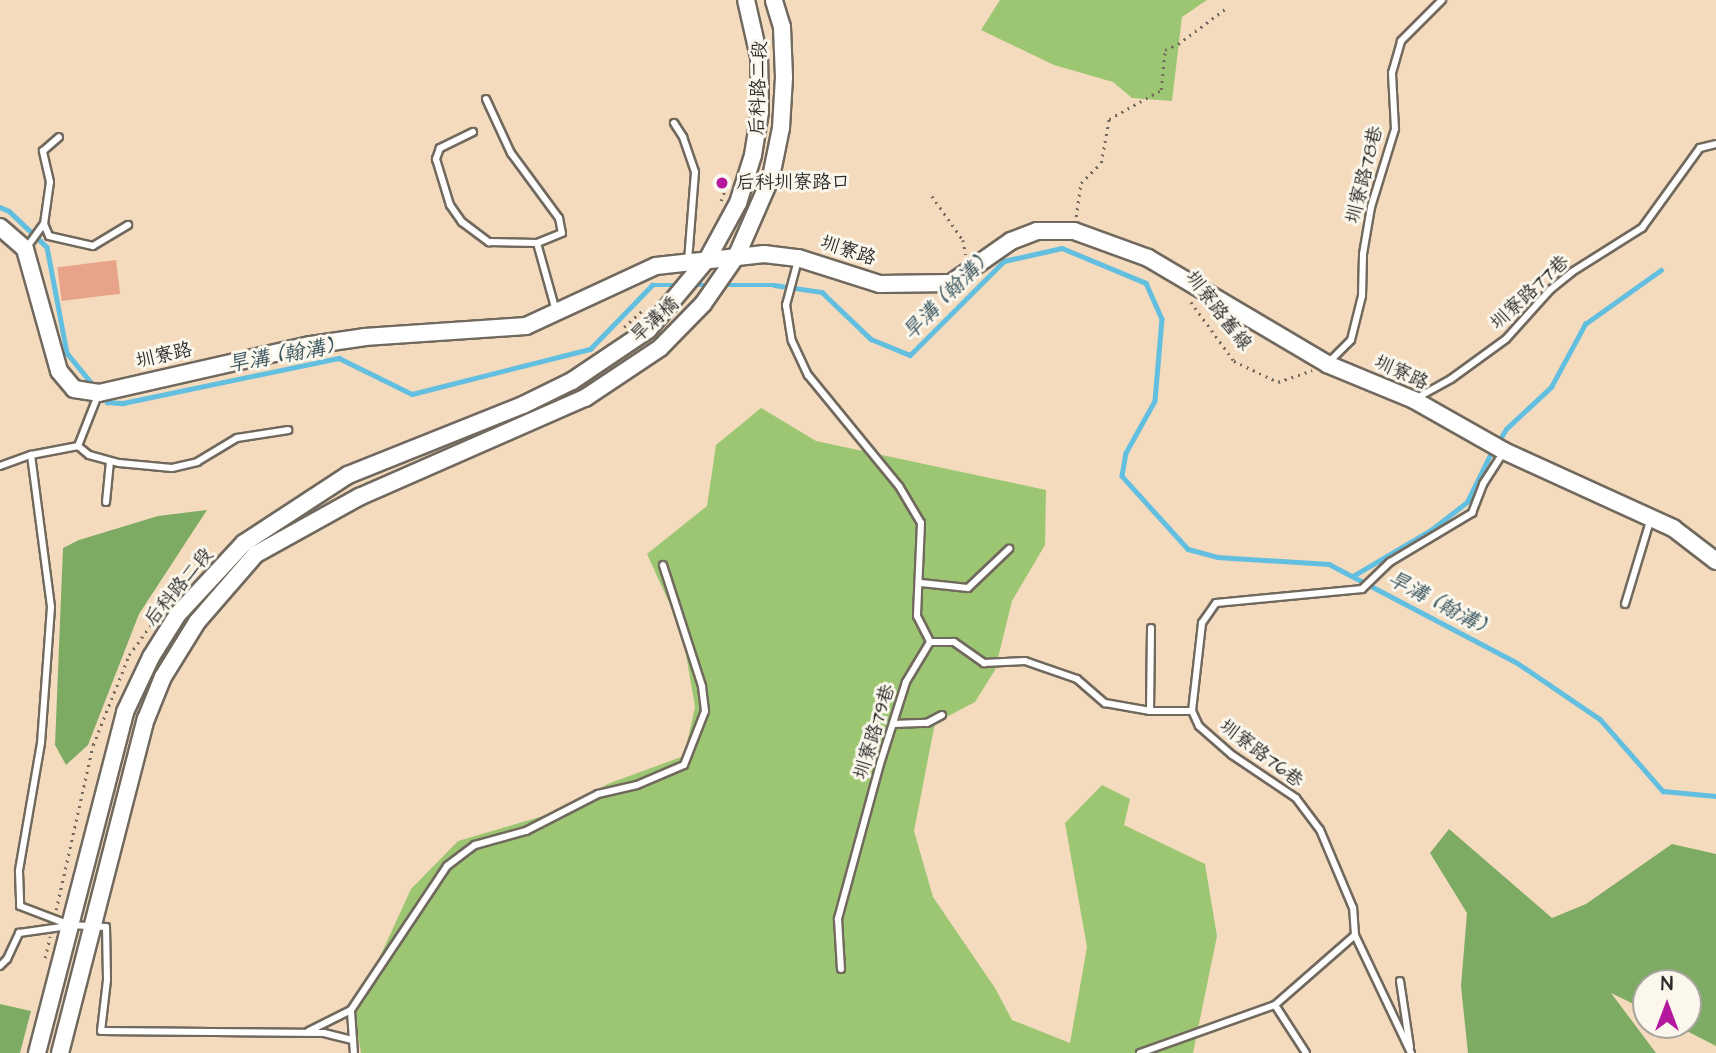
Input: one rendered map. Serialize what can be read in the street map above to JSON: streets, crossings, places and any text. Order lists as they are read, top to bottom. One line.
{"streets":{"street":["后科路二段","圳寮路","旱溝橋"],"lane":["圳寮路78巷","圳寮路77巷","圳寮路79巷","圳寮路76巷"],"path":["圳寮路舊線"]},"crossings":[["后科路二段","圳寮路"],["后科路二段","旱溝橋"],["圳寮路78巷","圳寮路"],["圳寮路78巷","圳寮路舊線"],["圳寮路","圳寮路77巷"],["圳寮路","圳寮路舊線"],["圳寮路","旱溝橋"]],"water":["旱溝 (翰溝)"],"places":["后科圳寮路口"],"north":"top"}
